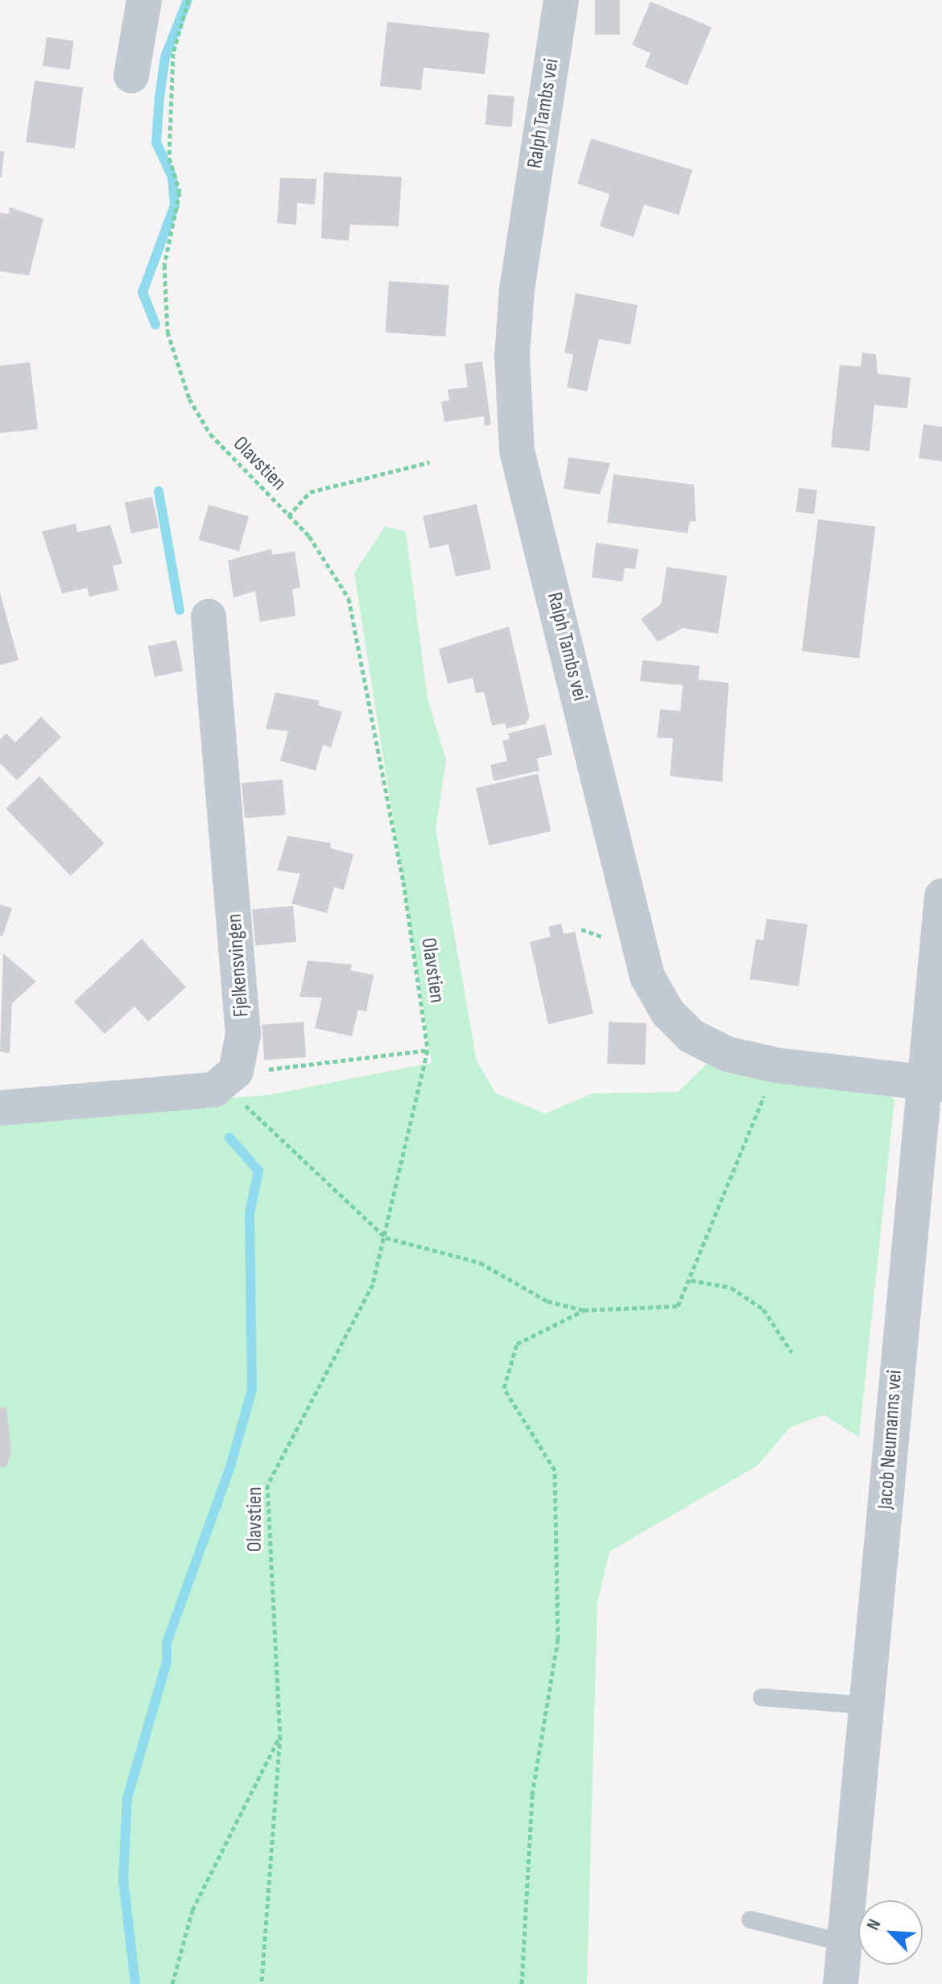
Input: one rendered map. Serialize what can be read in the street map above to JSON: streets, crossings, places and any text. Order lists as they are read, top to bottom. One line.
{"streets":{"street":["Ralph Tambs vei","Fjelkensvingen","Jacob Neumanns vei"],"path":["Olavstien"]},"crossings":[["Ralph Tambs vei","Jacob Neumanns vei"]],"north":"top left"}
